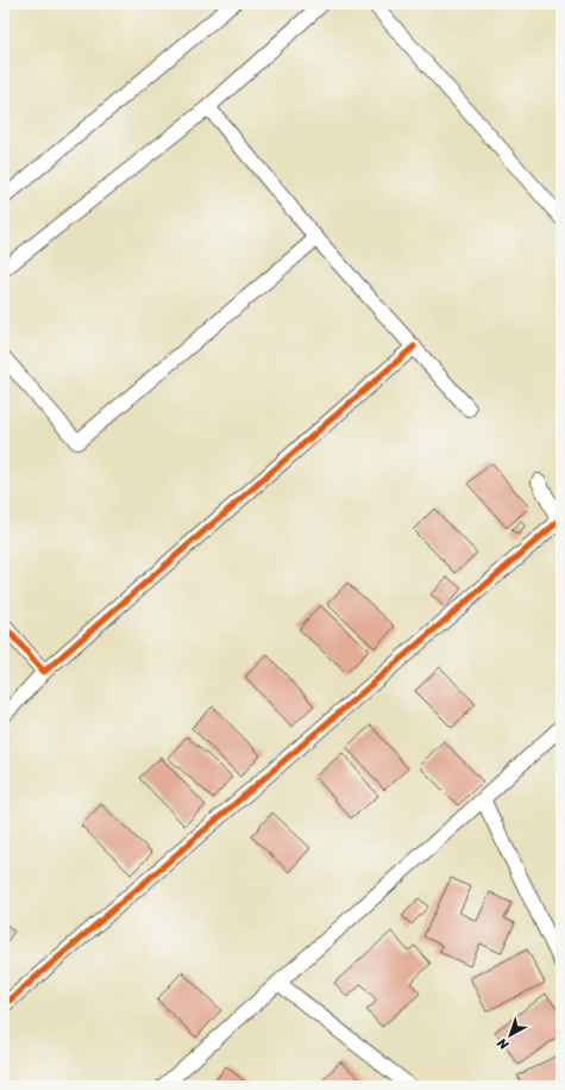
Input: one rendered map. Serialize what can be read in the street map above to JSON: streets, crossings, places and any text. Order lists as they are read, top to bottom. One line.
{"north":"bottom left"}
